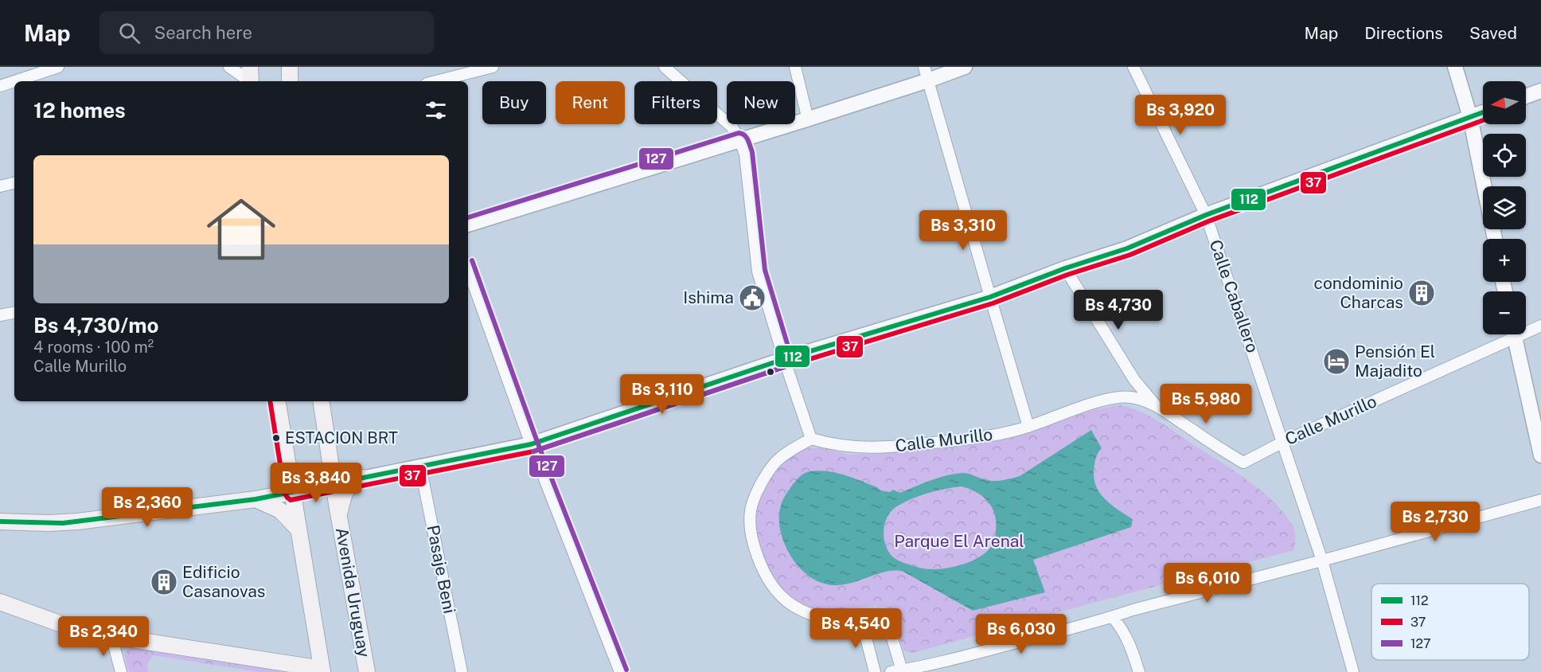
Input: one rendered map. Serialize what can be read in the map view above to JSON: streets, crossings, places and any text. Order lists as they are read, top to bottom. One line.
{"streets":{"main road":["Avenida Uruguay"],"street":["Calle Caballero","Calle Murillo","Pasaje Beni"]},"crossings":[["Calle Caballero","Calle Murillo"]],"parks":["Parque El Arenal"],"places":{"building":["condominio Charcas","Edificio Casanovas"],"public building":["Ishima"],"hotel":["Pensión El Majadito"],"other":["ESTACION BRT"]},"lines":["transit line 112","transit line 37","transit line 127"],"legend":["112","37","127"],"north":"left","page":{"header":"Map","search":"Search here","nav":["Map","Directions","Saved"],"map_buttons":["+","−"],"chip":["Buy","Rent","Filters","New"],"heading":"12 homes","price":["Bs 3,920","Bs 3,310","Bs 4,730","Bs 3,110","Bs 5,980","Bs 3,840","Bs 2,360","Bs 2,730","Bs 6,010","Bs 4,540","Bs 6,030","Bs 2,340"],"list":[{"name":"Bs 4,730/mo","note":"4 rooms · 100 m² · Calle Murillo"}]}}
